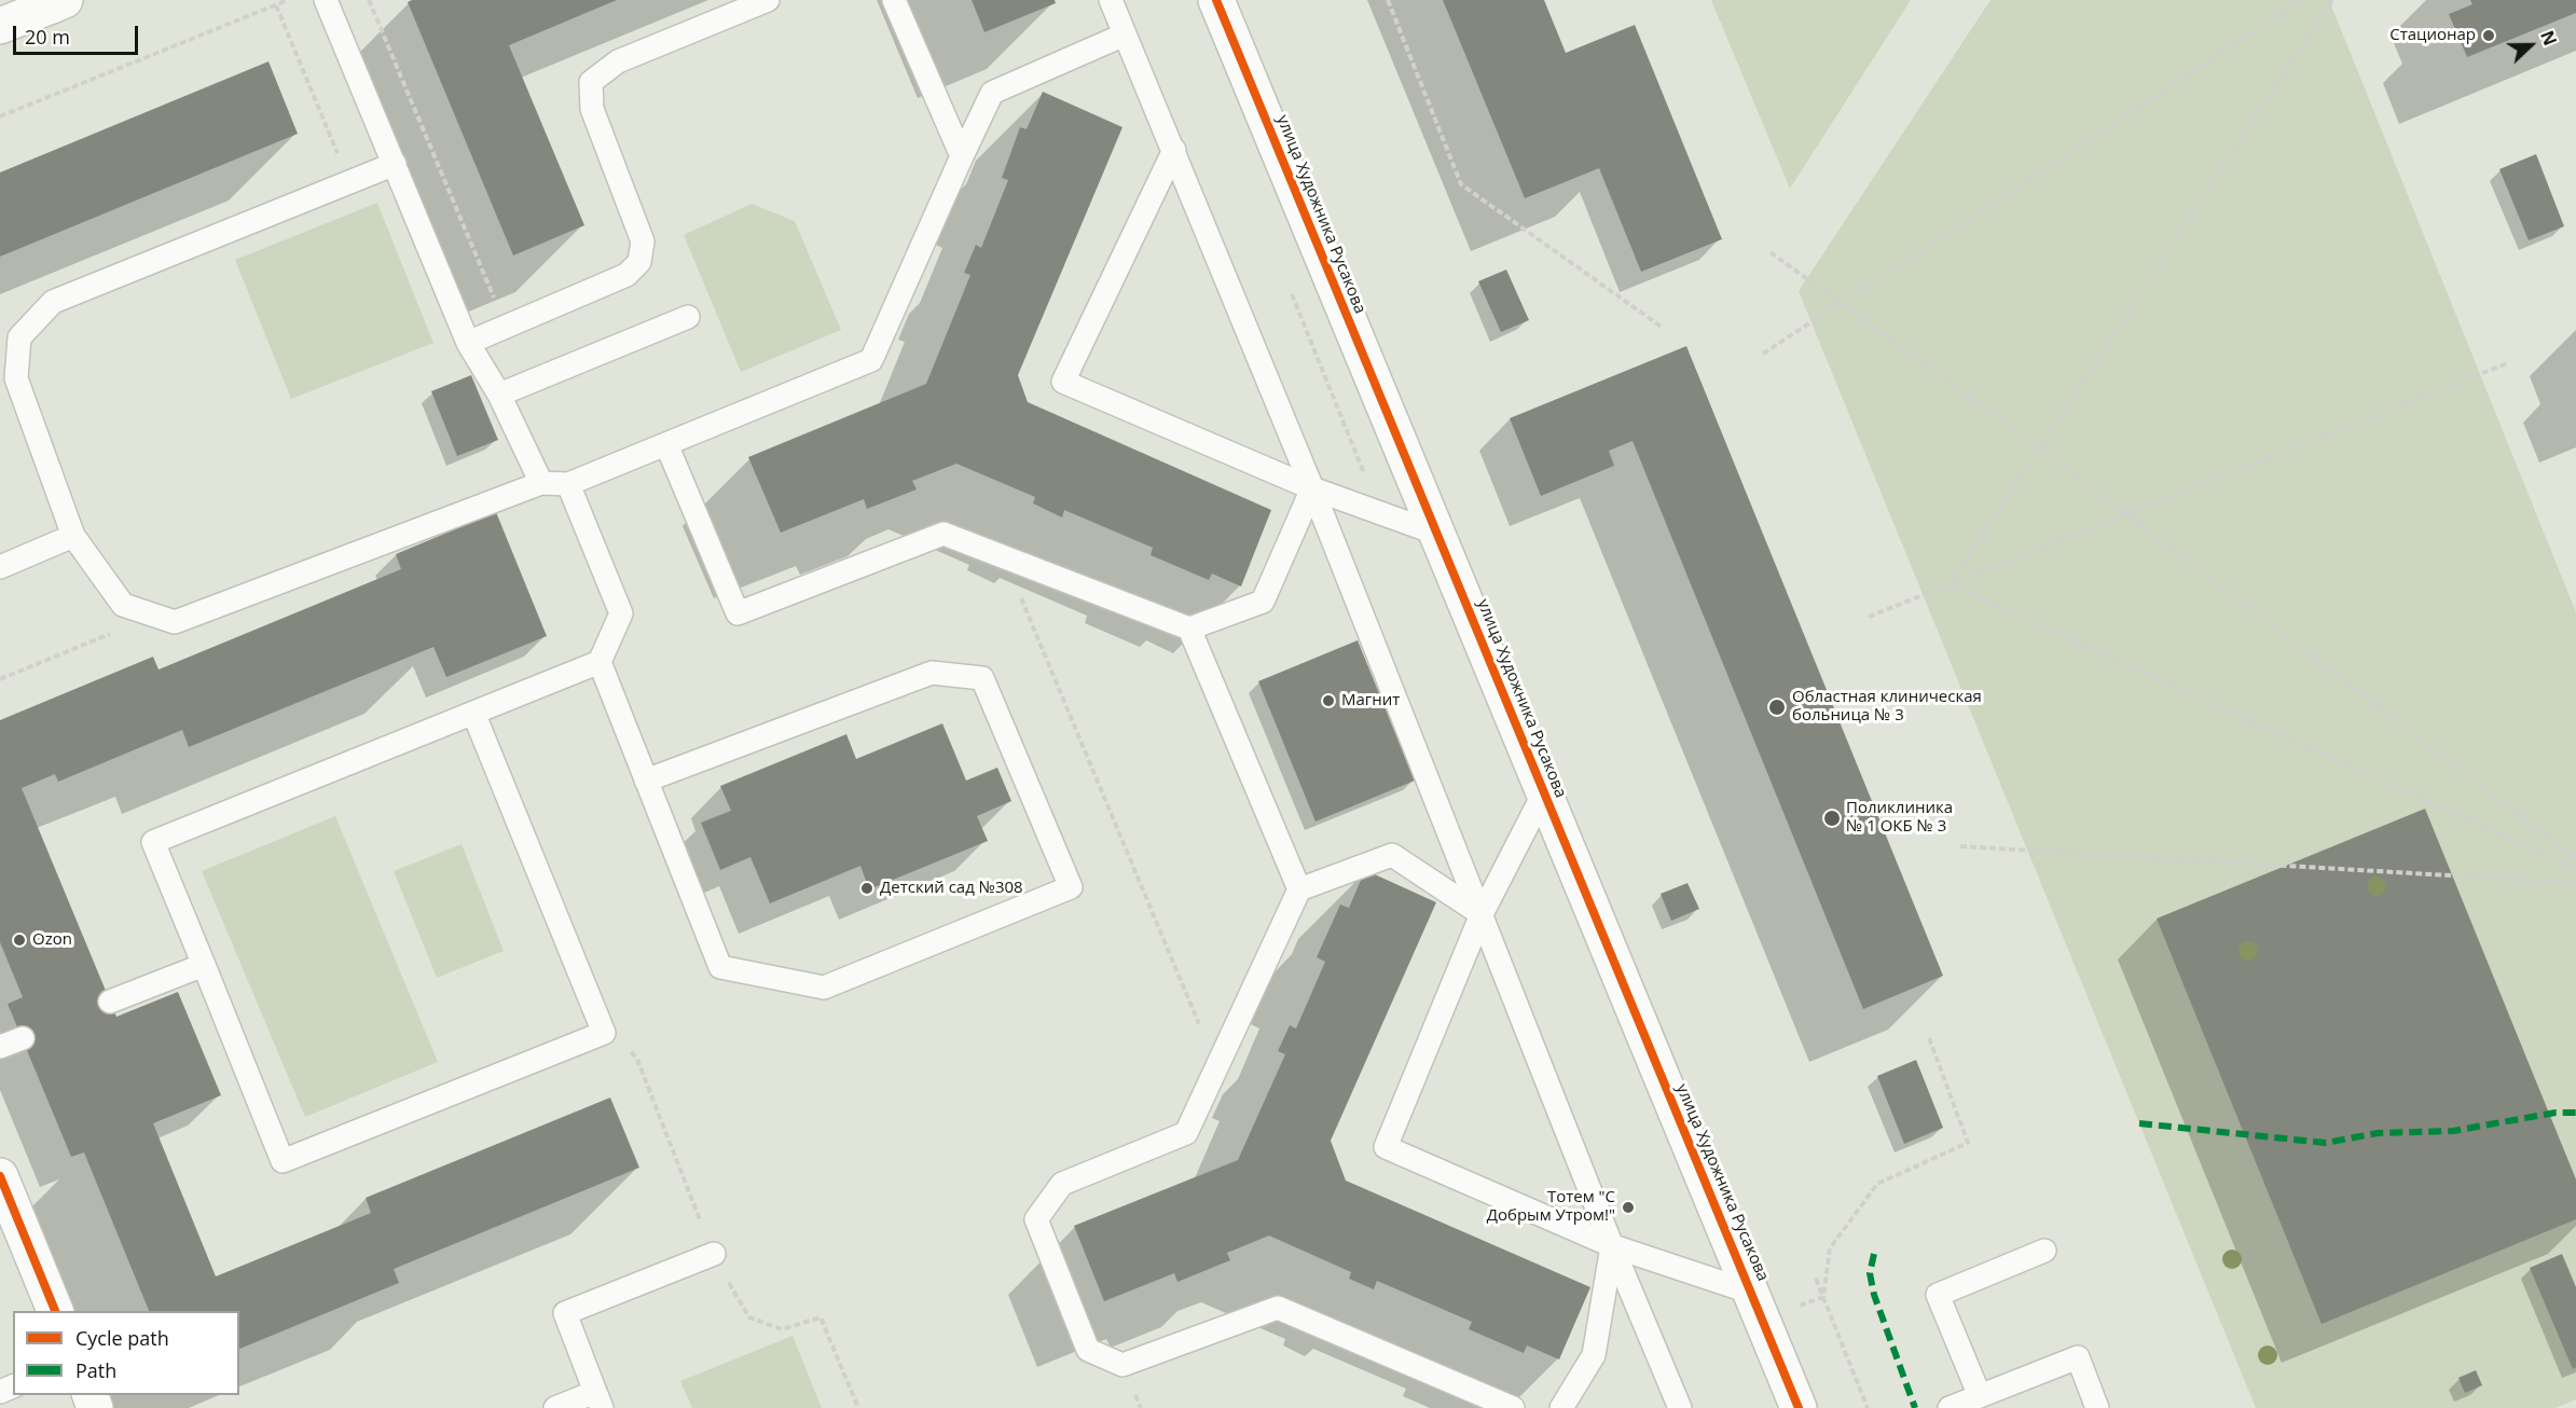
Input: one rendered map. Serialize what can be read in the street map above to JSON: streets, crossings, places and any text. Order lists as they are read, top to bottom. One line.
{"streets":{"street":["улица Художника Русакова"]},"places":["Стационар","Магнит","Областная клиническая больница № 3","Поликлиника № 1 ОКБ № 3","Детский сад №308","Ozon","Тотем \"С Добрым Утром!\""],"legend":["Cycle path","Path"],"scale_bar":"20 m","north":"right"}
